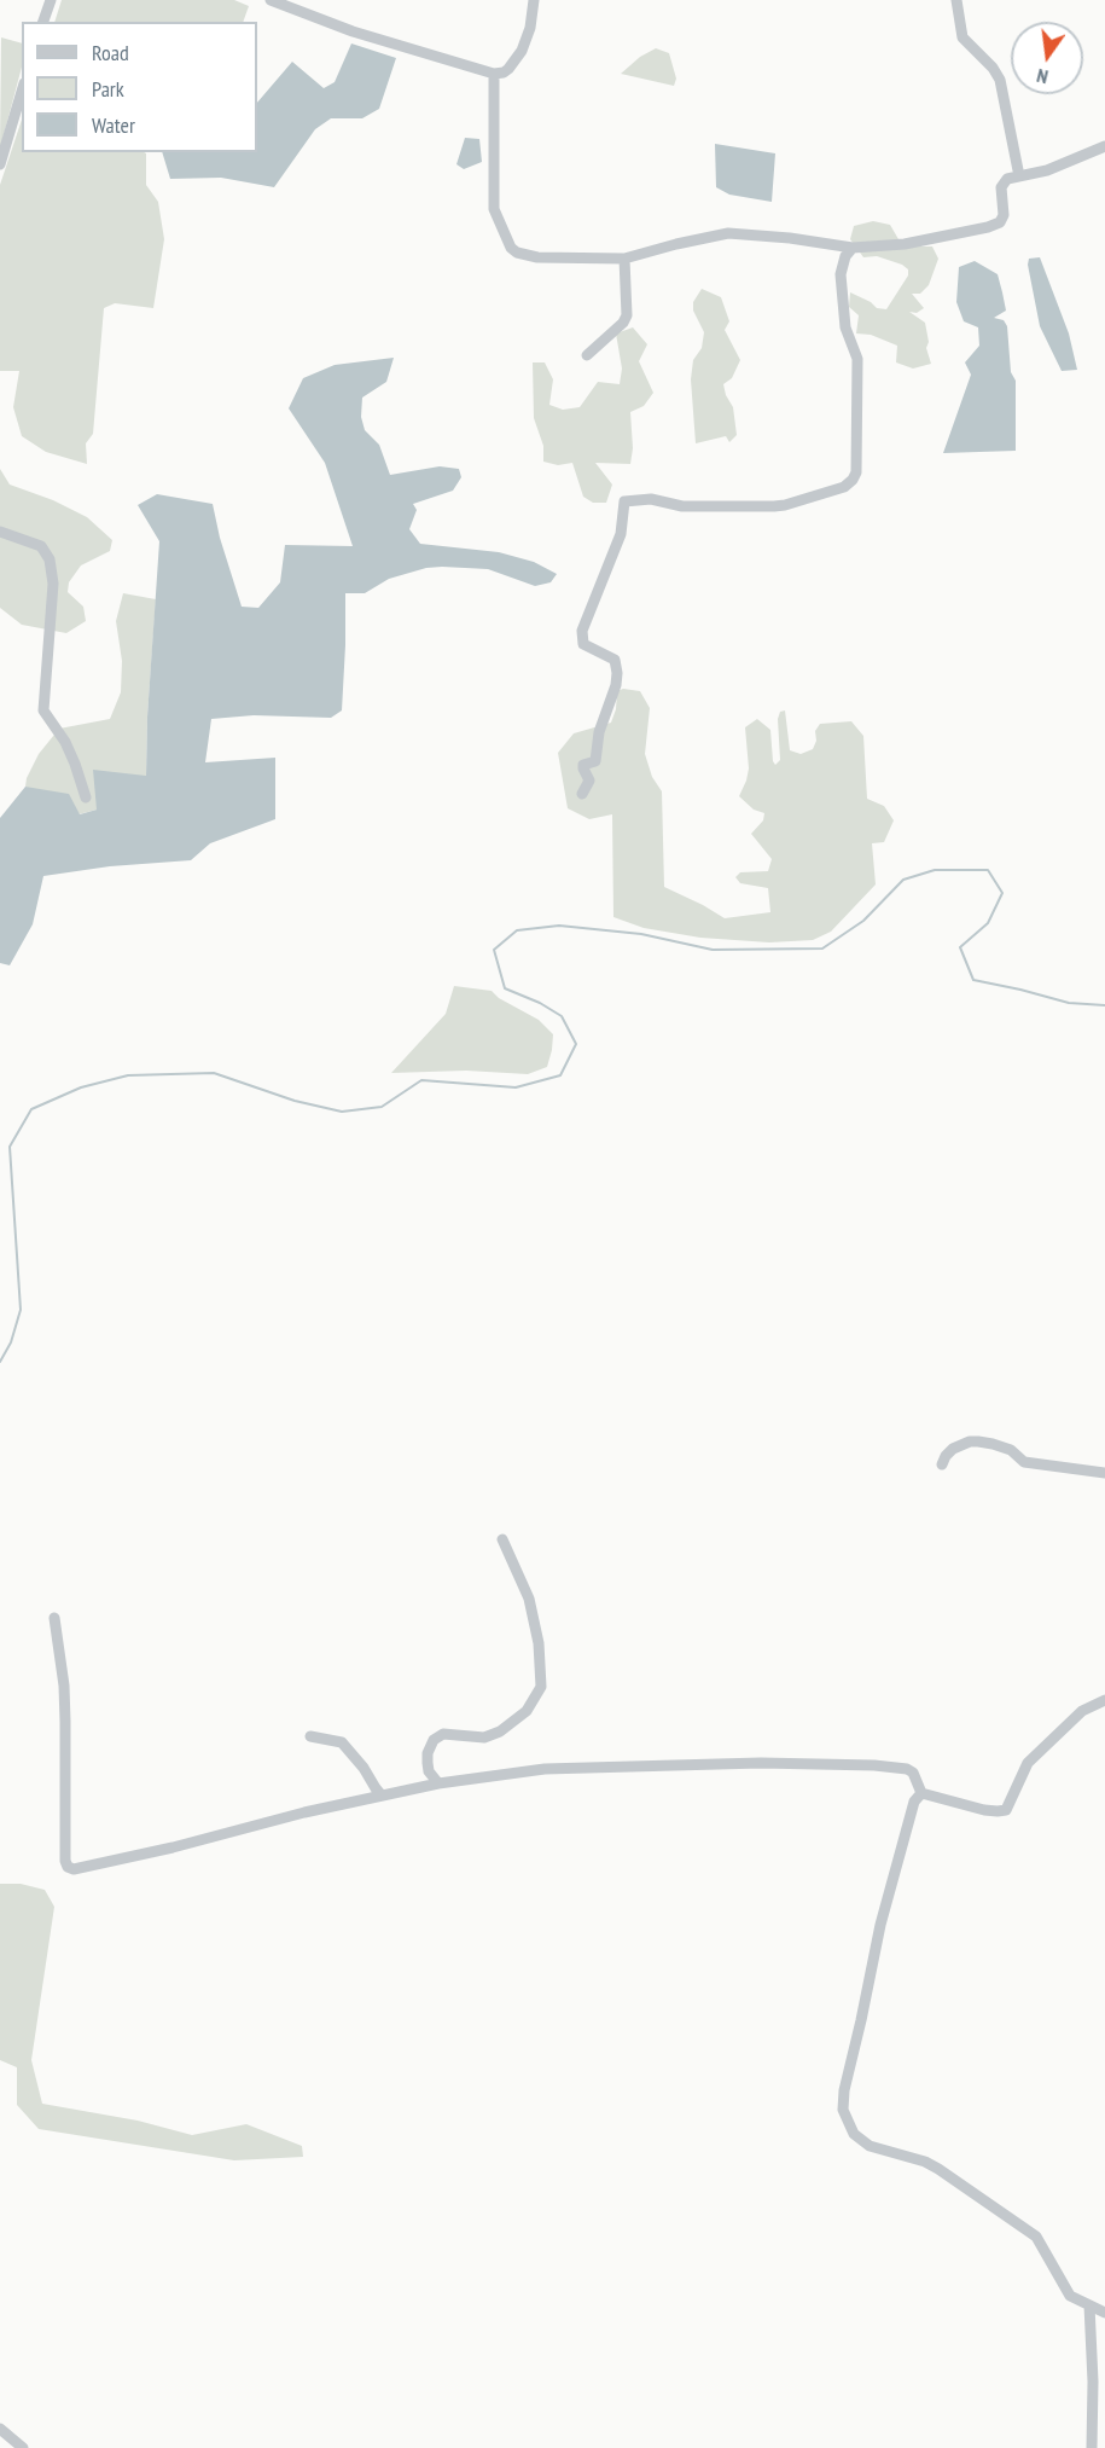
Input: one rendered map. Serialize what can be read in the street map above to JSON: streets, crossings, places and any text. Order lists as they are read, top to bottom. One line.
{"legend":["Road","Park","Water"],"north":"bottom"}
